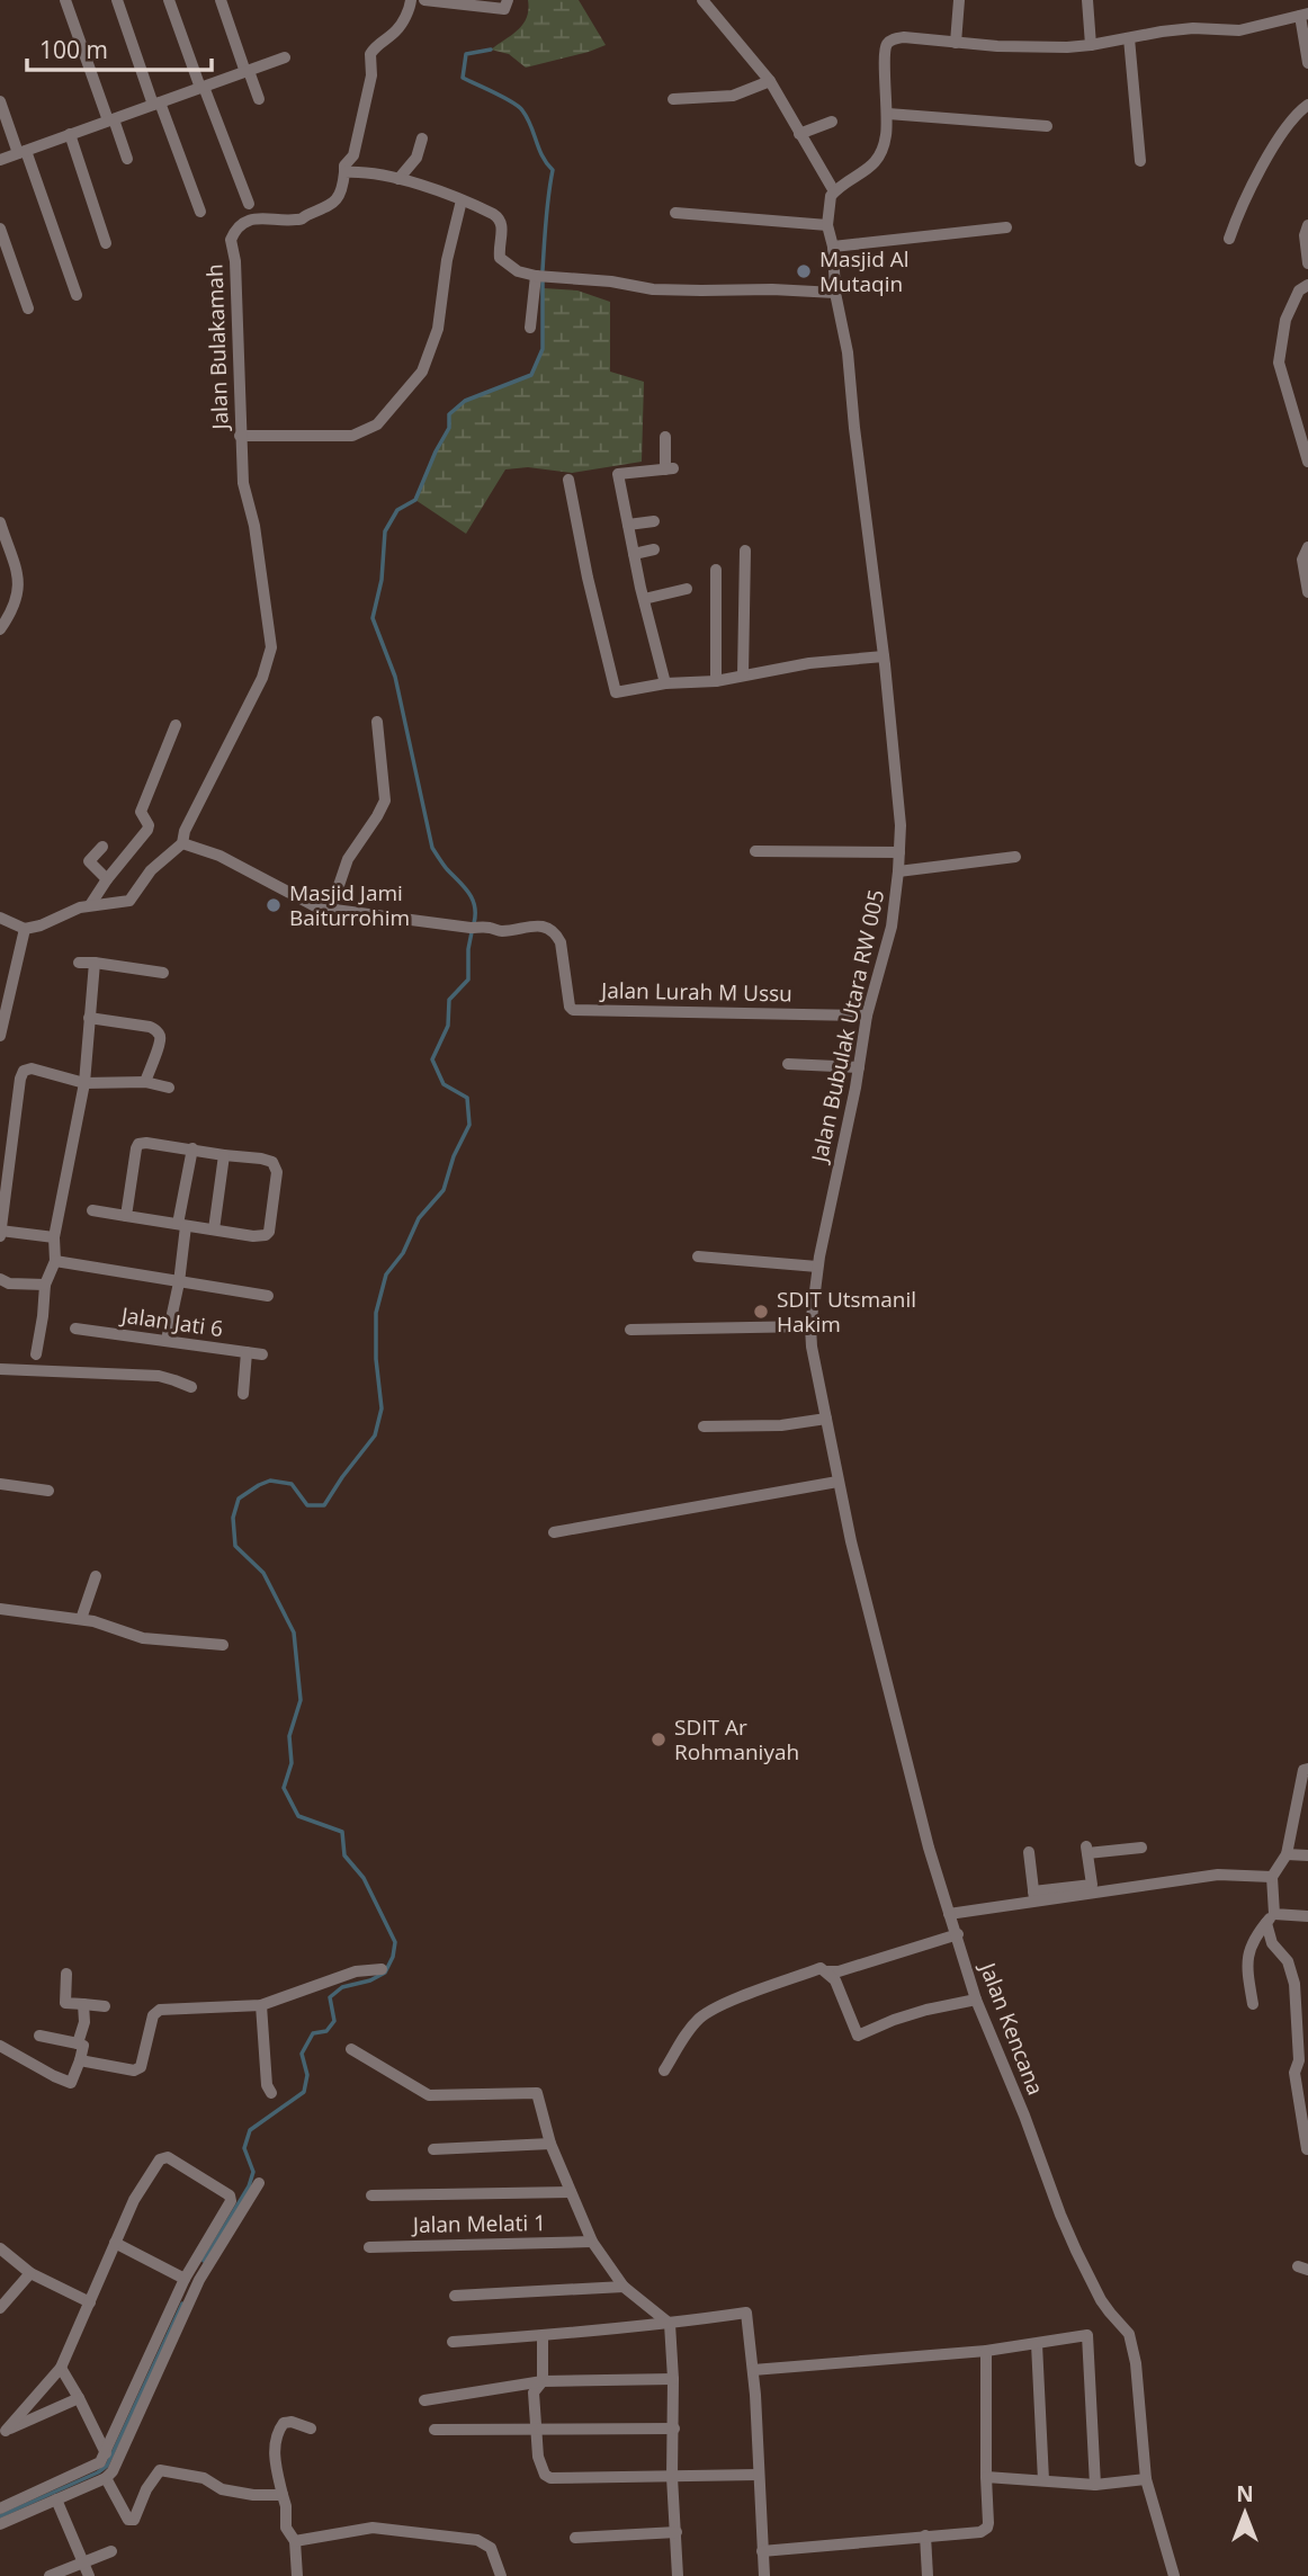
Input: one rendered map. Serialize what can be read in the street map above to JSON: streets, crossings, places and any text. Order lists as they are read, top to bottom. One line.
{"streets":{"street":["Jalan Bulakamah","Jalan Lurah M Ussu","Jalan Bubulak Utara RW 005","Jalan Jati 6","Jalan Kencana","Jalan Melati 1"]},"crossings":[["Jalan Bulakamah","Jalan Lurah M Ussu"],["Jalan Lurah M Ussu","Jalan Bubulak Utara RW 005"],["Jalan Bubulak Utara RW 005","Jalan Kencana"]],"places":["Masjid Al Mutaqin","Masjid Jami Baiturrohim","SDIT Utsmanil Hakim","SDIT Ar Rohmaniyah"],"scale_bar":"100 m","north":"top"}
